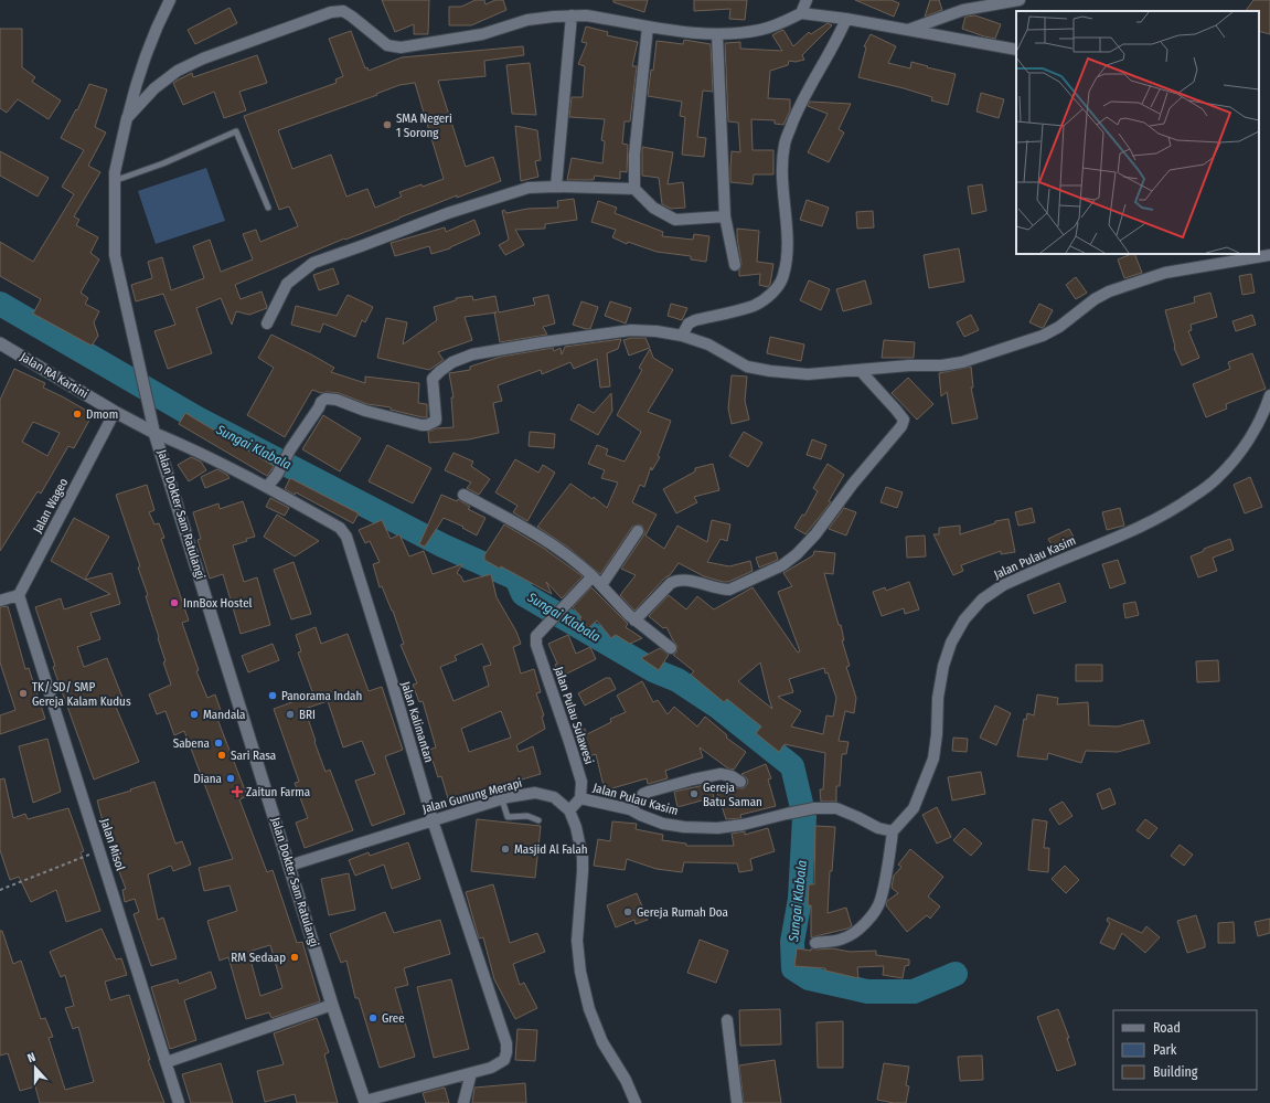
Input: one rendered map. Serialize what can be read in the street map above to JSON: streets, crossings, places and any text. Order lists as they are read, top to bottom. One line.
{"streets":{"street":["Jalan RA Kartini","Jalan Wageo","Jalan Dokter Sam Ratulangi","Jalan Pulau Kasim","Jalan Pulau Sulawesi","Jalan Kalimantan","Jalan Gunung Merapi","Jalan Misol"]},"crossings":[["Jalan RA Kartini","Jalan Wageo"],["Jalan RA Kartini","Jalan Dokter Sam Ratulangi"],["Jalan RA Kartini","Jalan Kalimantan"],["Jalan Wageo","Jalan Misol"],["Jalan Dokter Sam Ratulangi","Jalan Kalimantan"],["Jalan Dokter Sam Ratulangi","Jalan Gunung Merapi"],["Jalan Pulau Kasim","Jalan Pulau Sulawesi"],["Jalan Kalimantan","Jalan Gunung Merapi"]],"water":["Sungai Klabala"],"places":{"other":["SMA Negeri 1 Sorong","Dmom","InnBox Hostel","TK/ SD/ SMP Gereja Kalam Kudus","Panorama Indah","Mandala","BRI","Sabena","Sari Rasa","Diana","Gereja Batu Saman","Masjid Al Falah","Gereja Rumah Doa","RM Sedaap","Gree"],"health":["Zaitun Farma"]},"legend":["Road","Park","Building"],"north":"top"}
